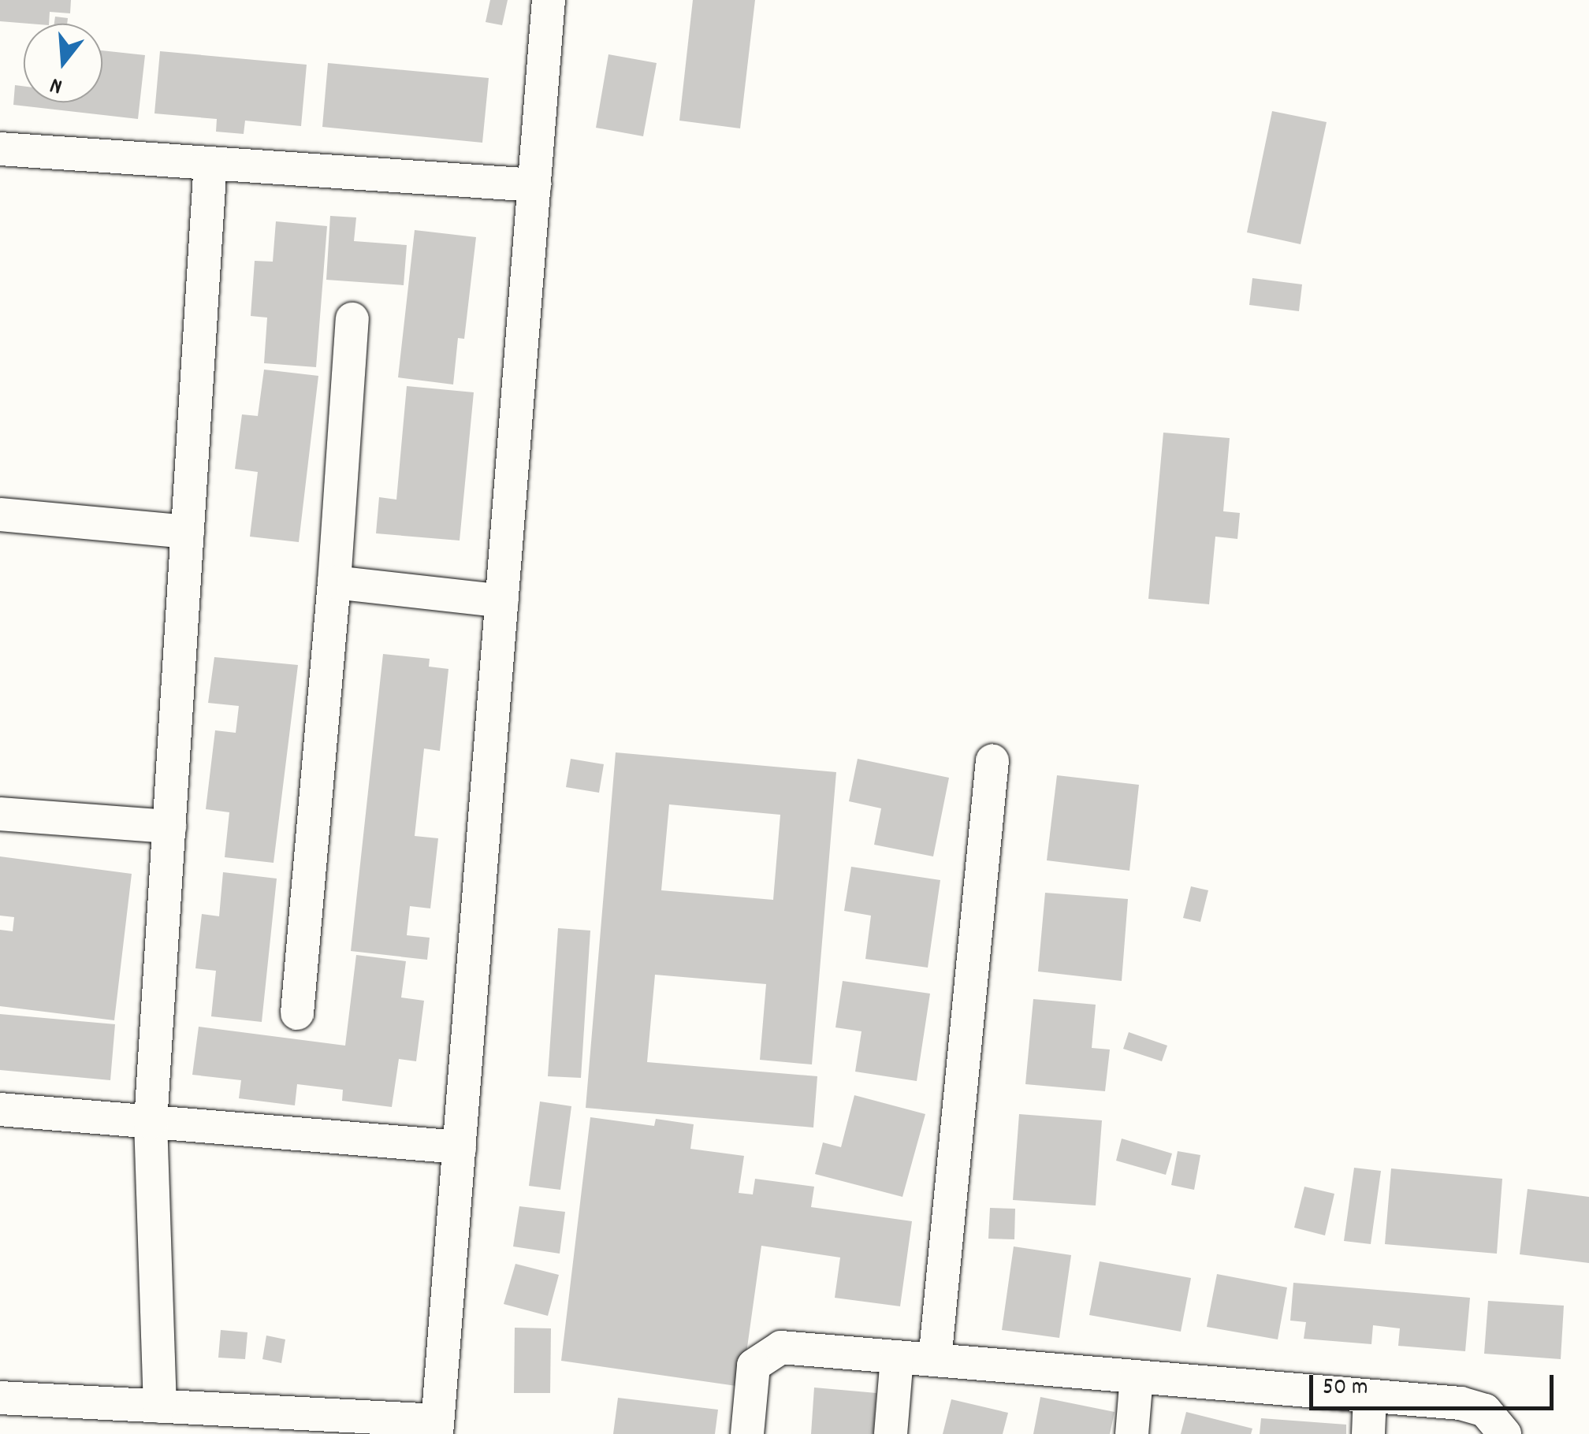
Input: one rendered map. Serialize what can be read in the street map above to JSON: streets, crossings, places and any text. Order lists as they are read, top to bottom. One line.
{"scale_bar":"50 m","north":"bottom"}
